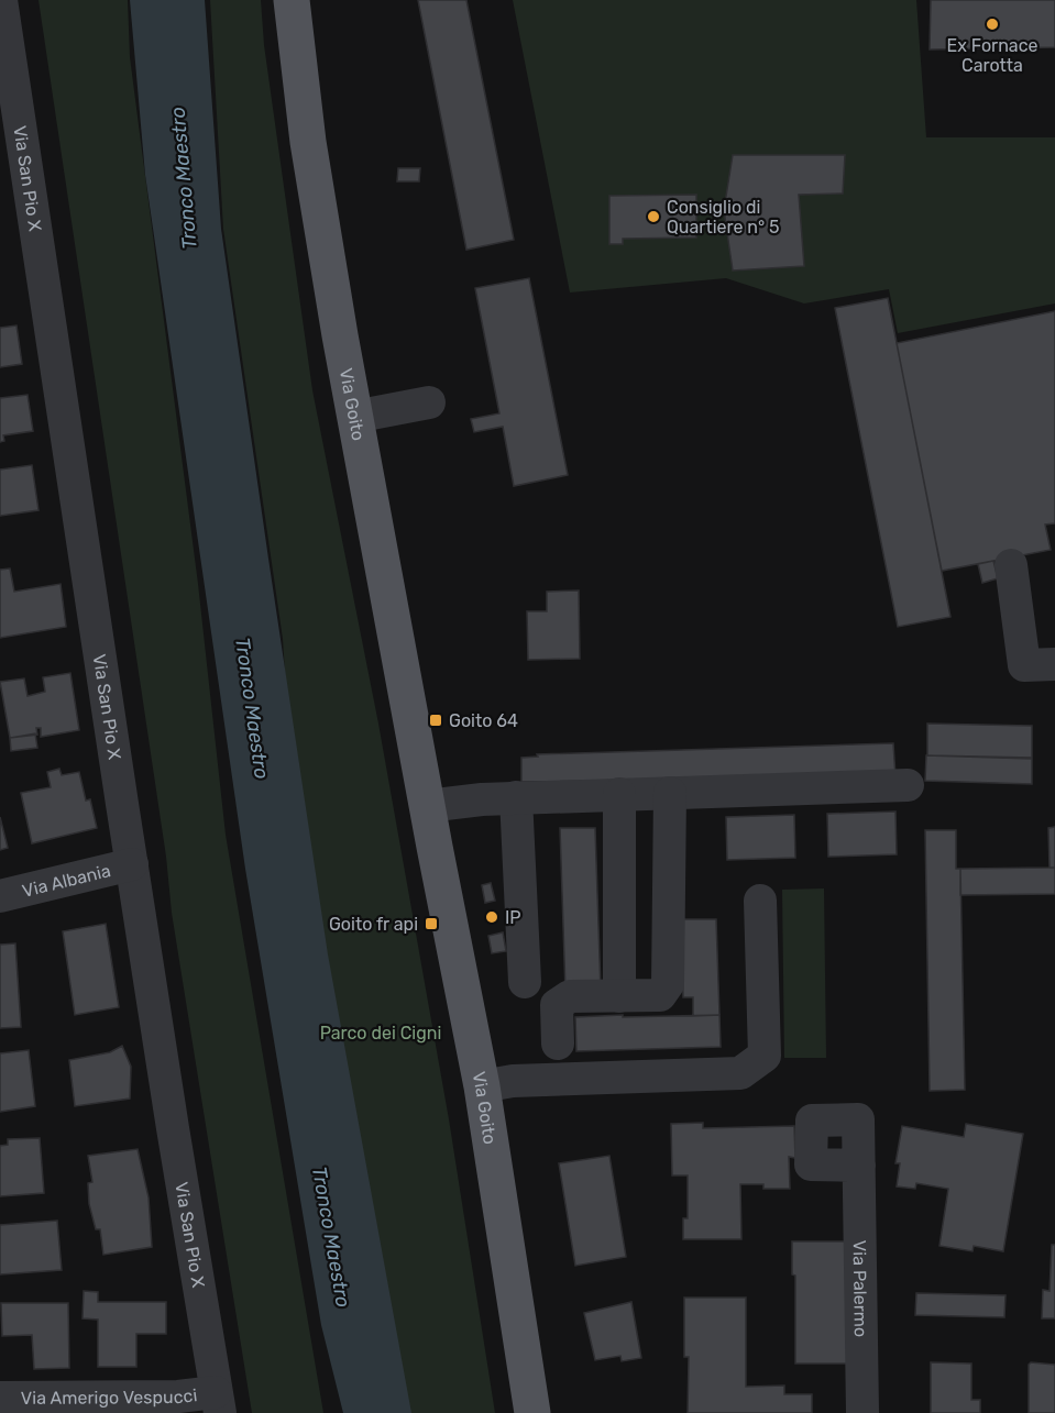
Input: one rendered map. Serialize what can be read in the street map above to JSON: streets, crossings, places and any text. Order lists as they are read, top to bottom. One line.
{"streets":{"main road":["Via Goito"],"street":["Via San Pio X","Via Albania","Via Palermo","Via Amerigo Vespucci"]},"crossings":[["Via San Pio X","Via Albania"],["Via San Pio X","Via Amerigo Vespucci"]],"water":["Tronco Maestro"],"parks":["Parco dei Cigni"],"places":{"other":["Ex Fornace Carotta","Consiglio di Quartiere n° 5","IP"],"transit":["Goito 64","Goito fr api"]}}
